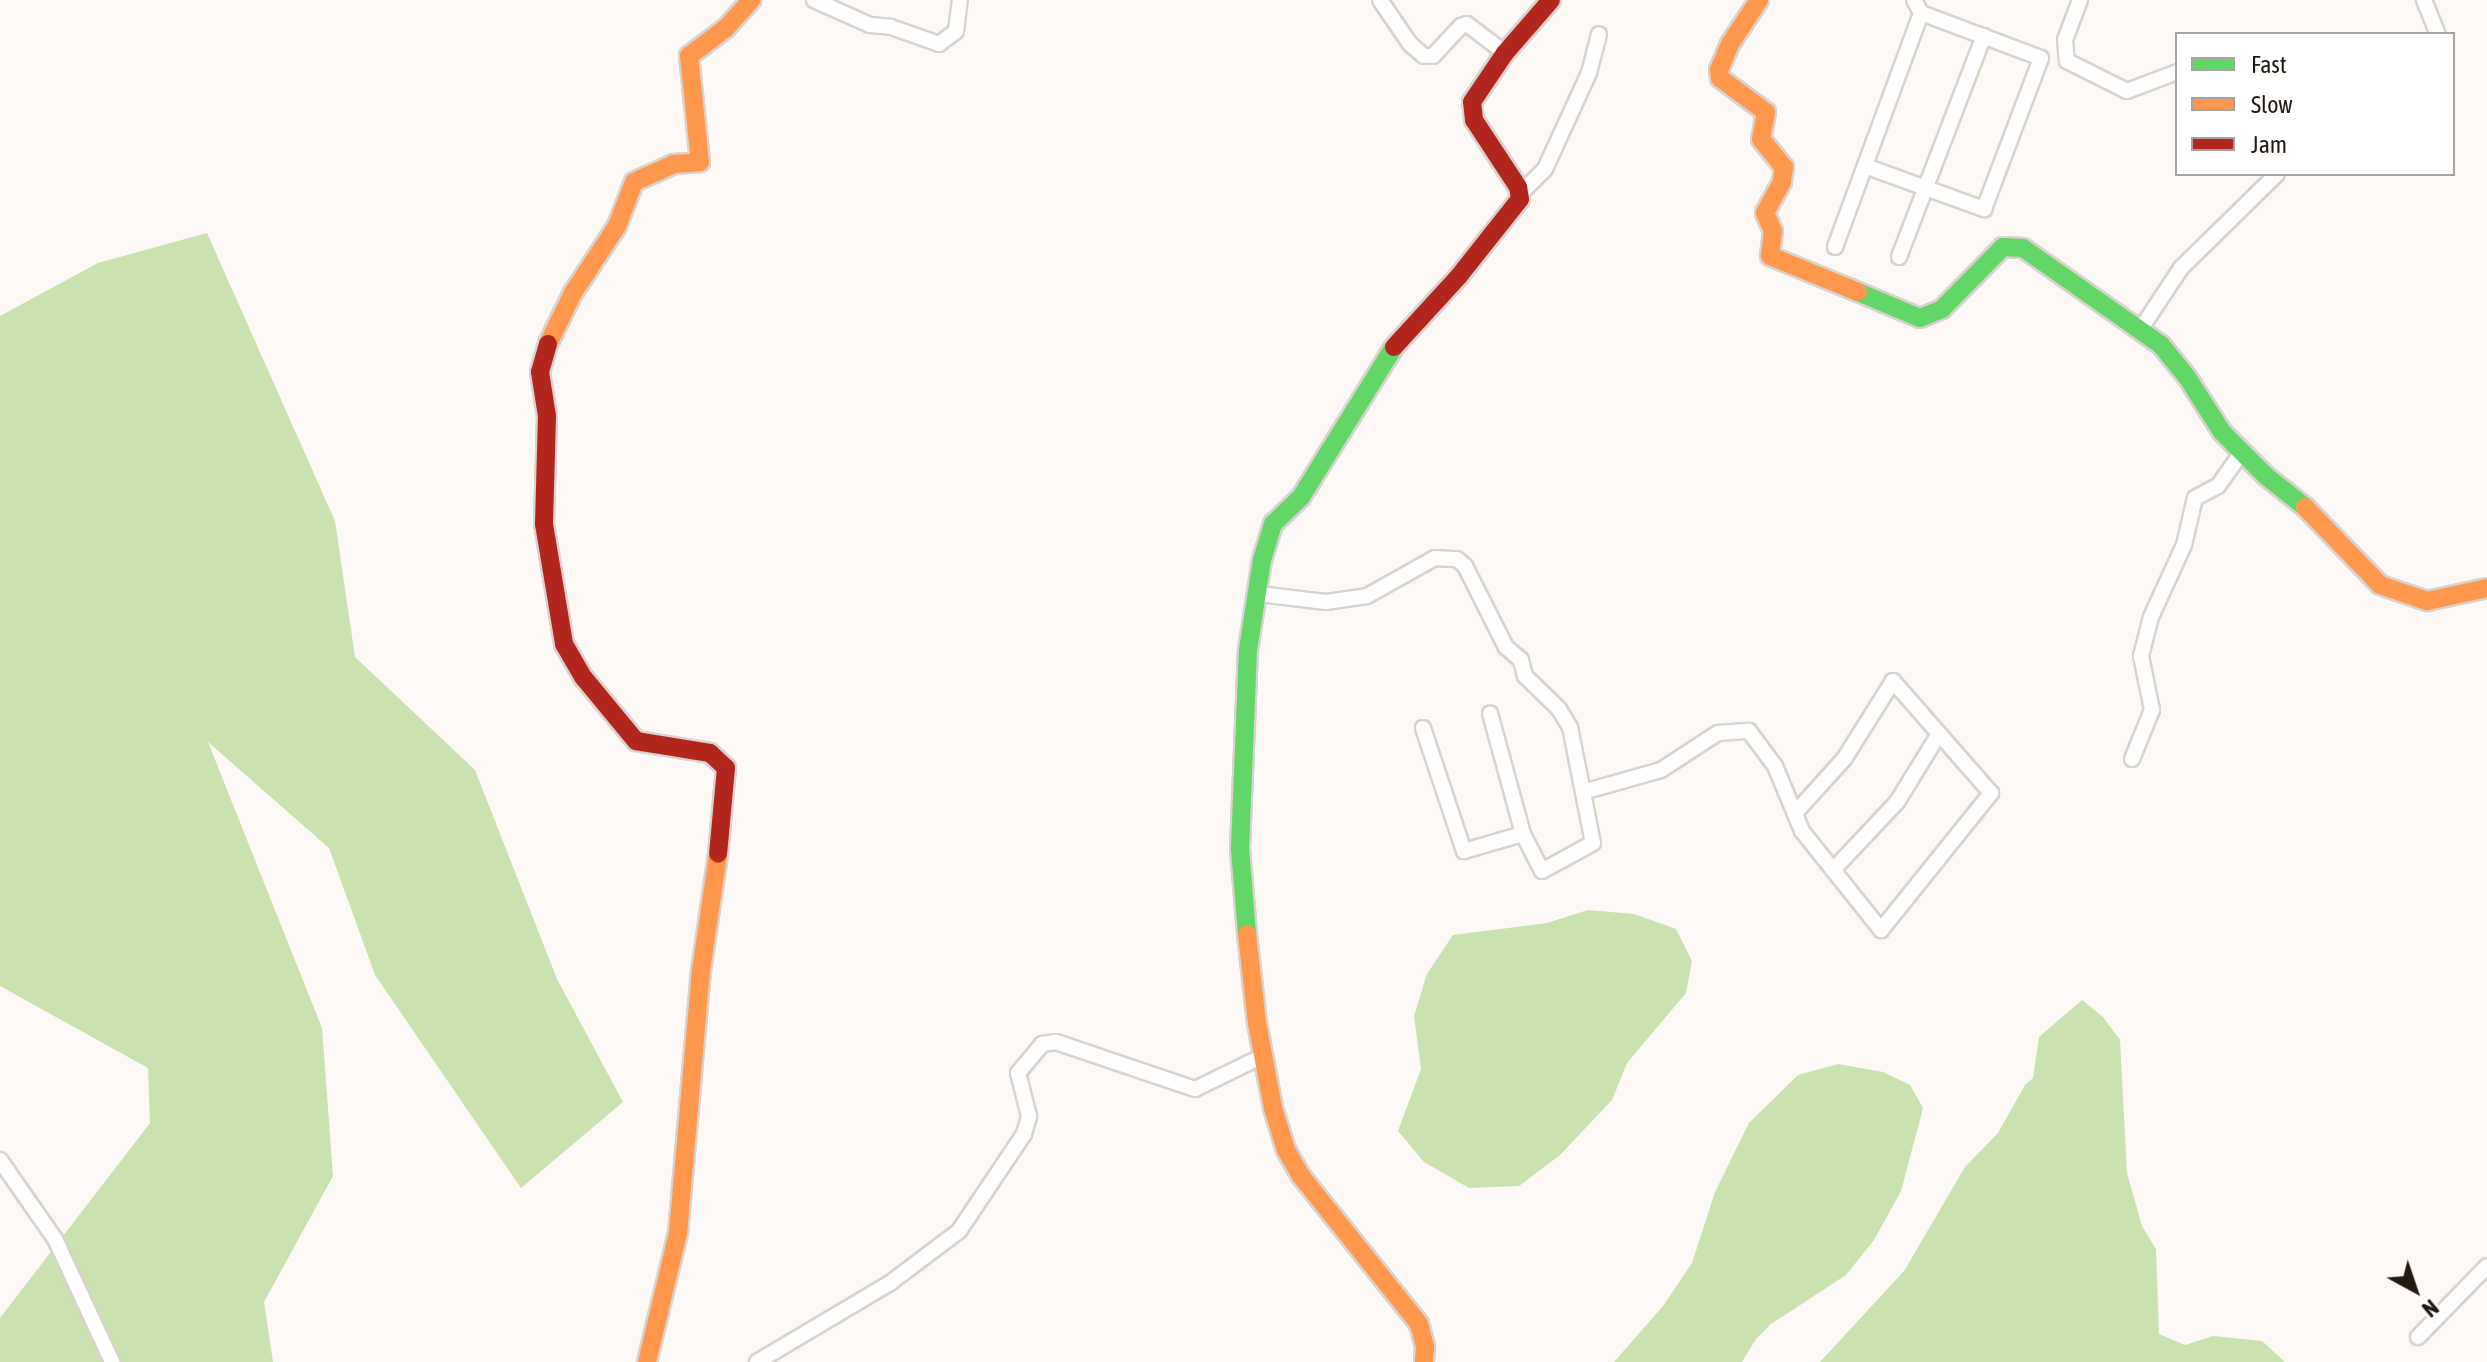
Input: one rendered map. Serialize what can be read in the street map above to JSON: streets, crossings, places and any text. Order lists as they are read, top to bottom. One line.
{"legend":["Fast","Slow","Jam"],"north":"bottom right"}
